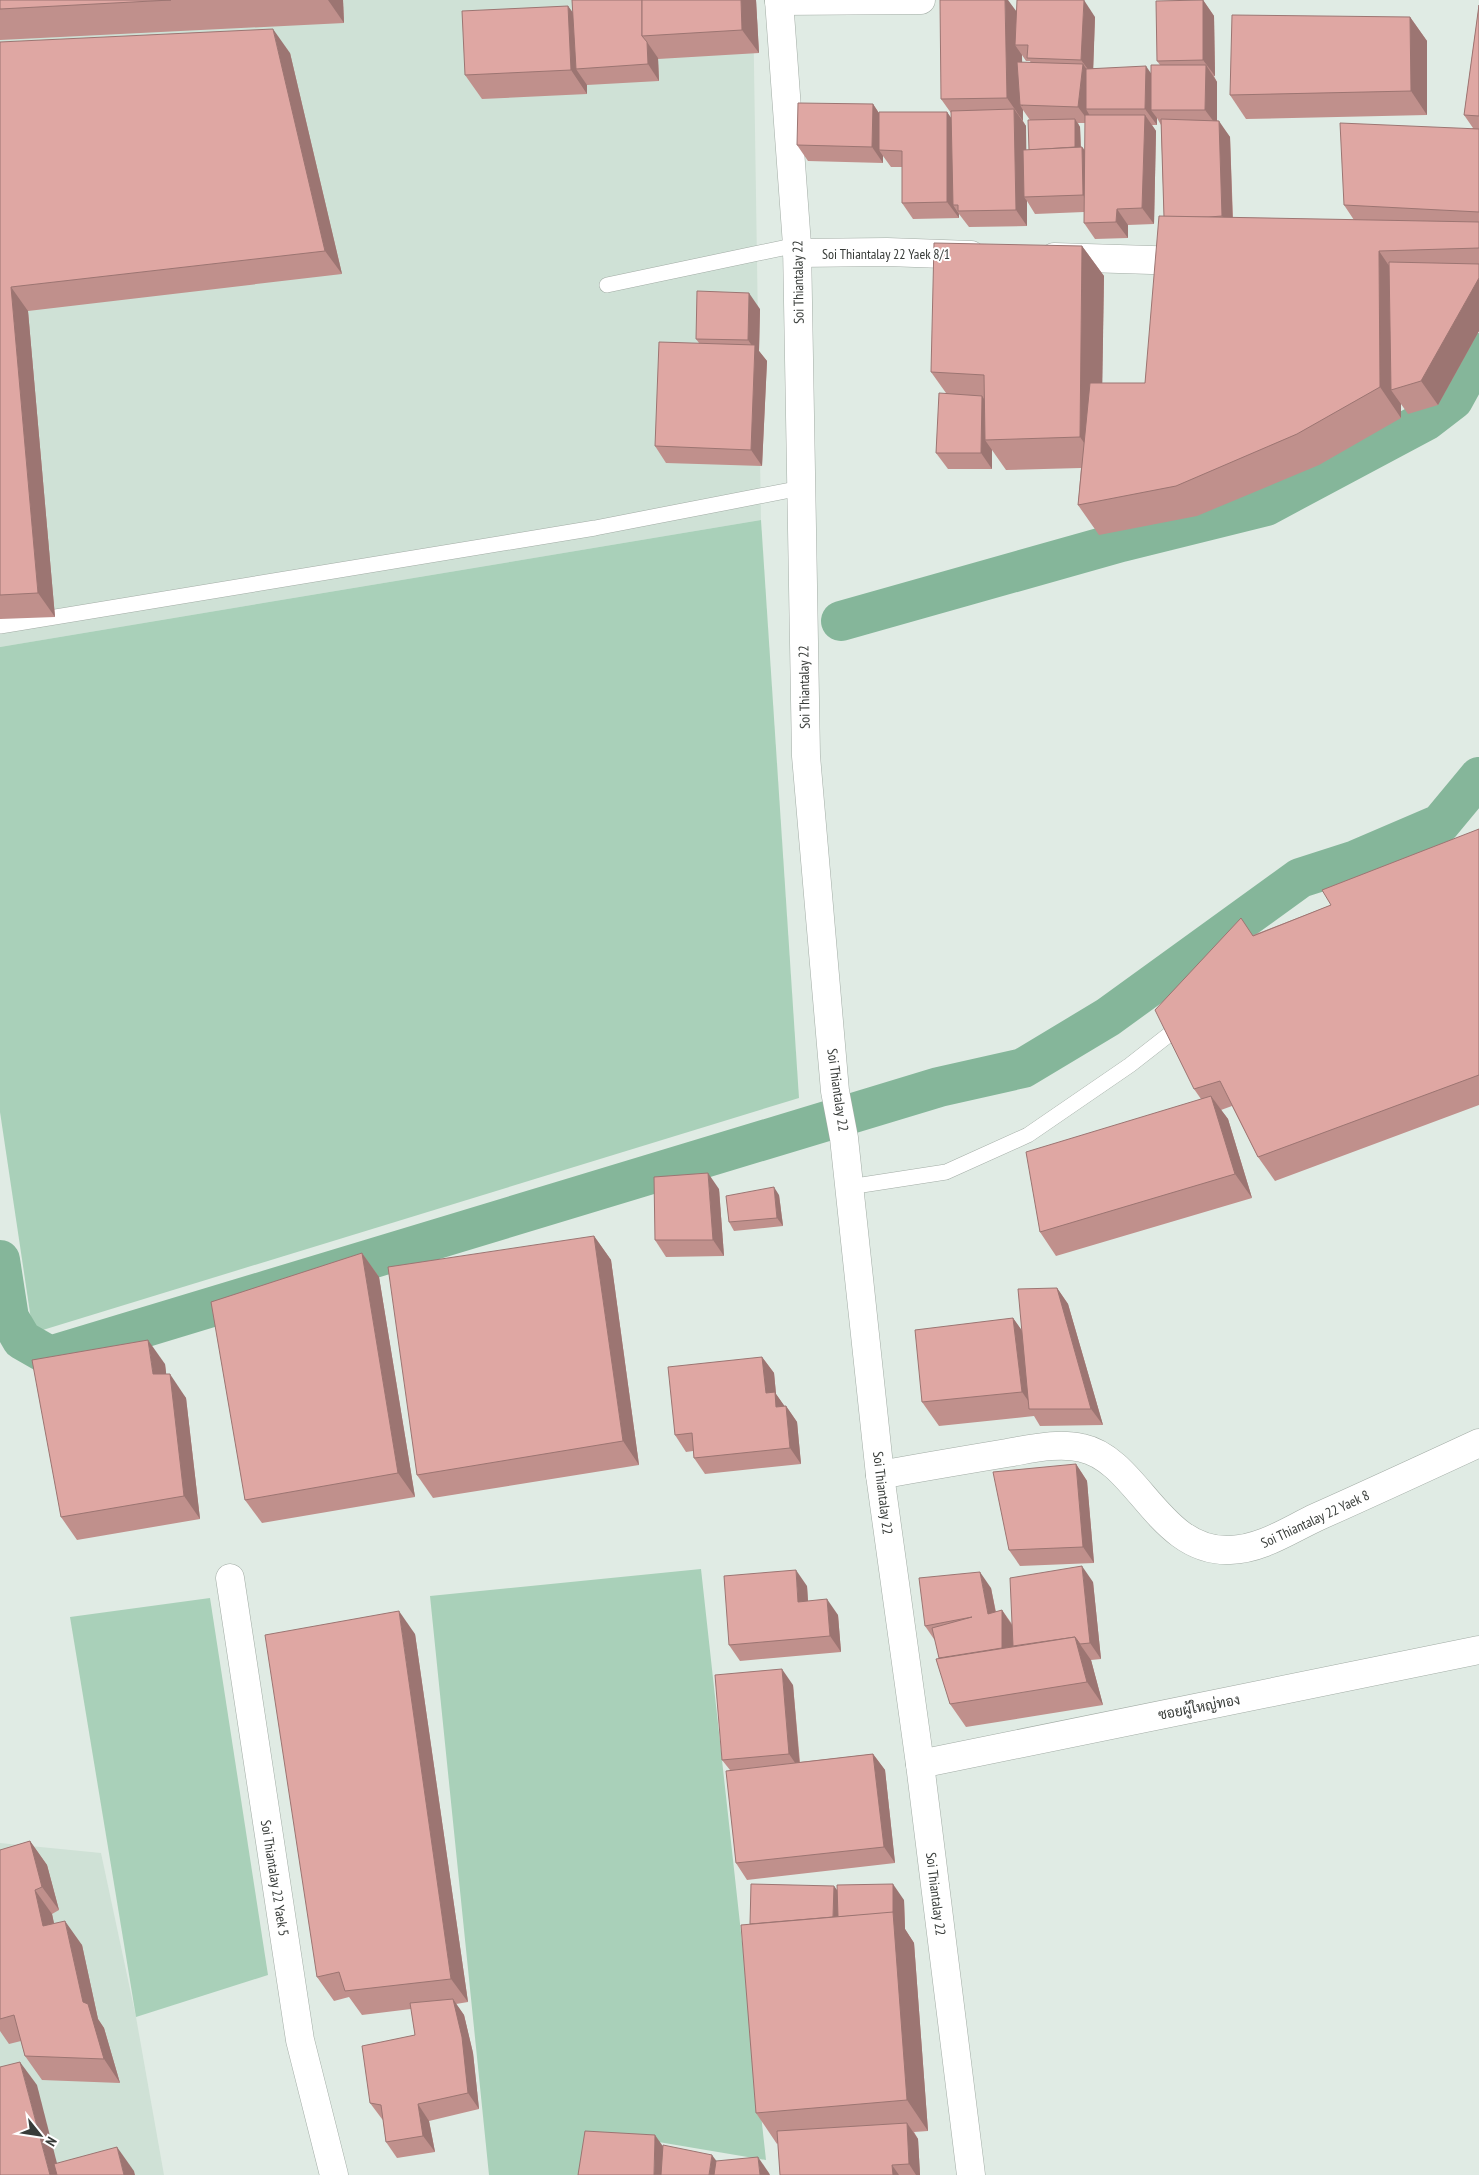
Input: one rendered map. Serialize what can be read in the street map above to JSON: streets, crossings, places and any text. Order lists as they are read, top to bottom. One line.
{"streets":{"street":["Soi Thiantalay 22 Yaek 8/1","Soi Thiantalay 22","Soi Thiantalay 22 Yaek 8","ซอยผู้ใหญ่ทอง","Soi Thiantalay 22 Yaek 5"]},"crossings":[["Soi Thiantalay 22 Yaek 8/1","Soi Thiantalay 22"],["Soi Thiantalay 22","Soi Thiantalay 22 Yaek 8"],["Soi Thiantalay 22","ซอยผู้ใหญ่ทอง"]],"north":"bottom right"}
